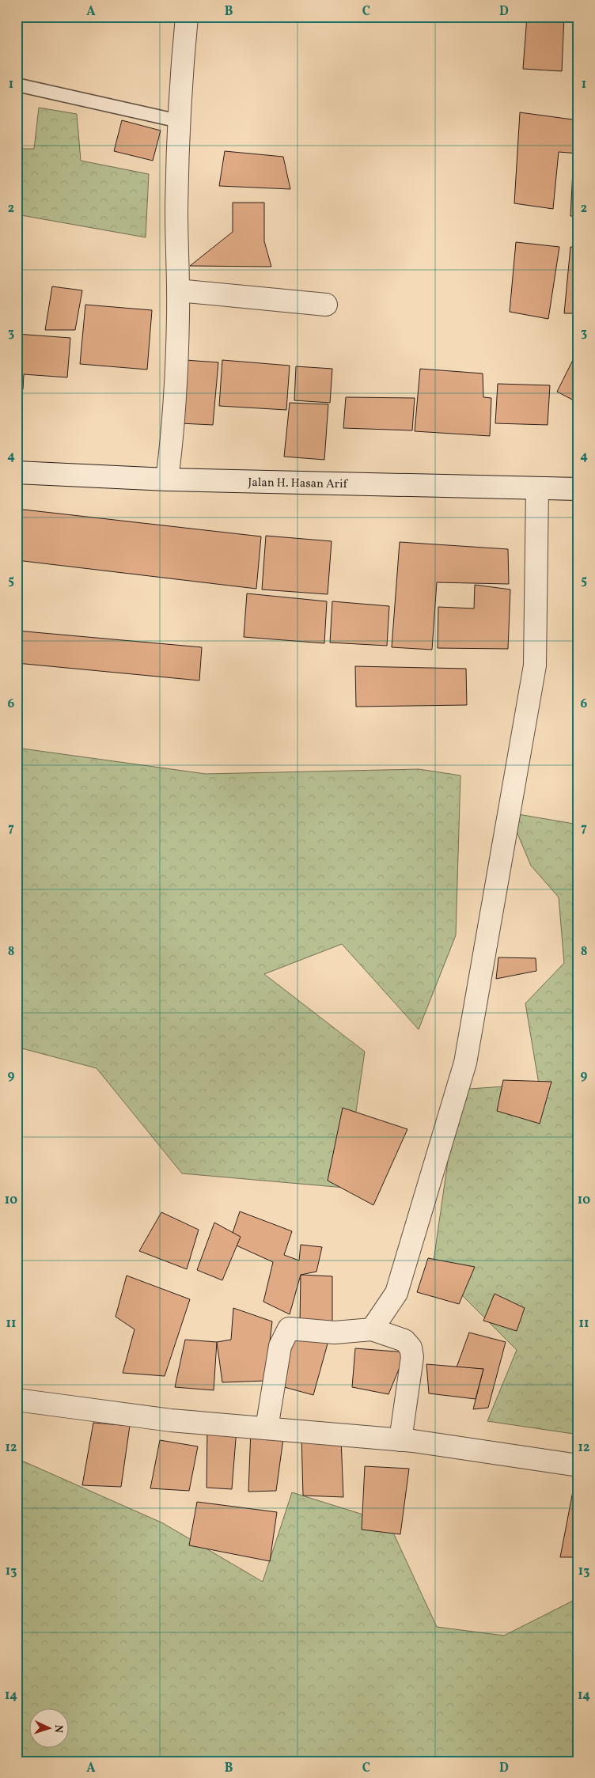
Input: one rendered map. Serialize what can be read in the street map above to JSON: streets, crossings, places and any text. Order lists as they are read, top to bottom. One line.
{"streets":{"street":["Jalan H. Hasan Arif"]},"north":"right","grid":{"columns":["A","B","C","D"],"rows":["1","2","3","4","5","6","7","8","9","10","11","12","13","14"]}}
